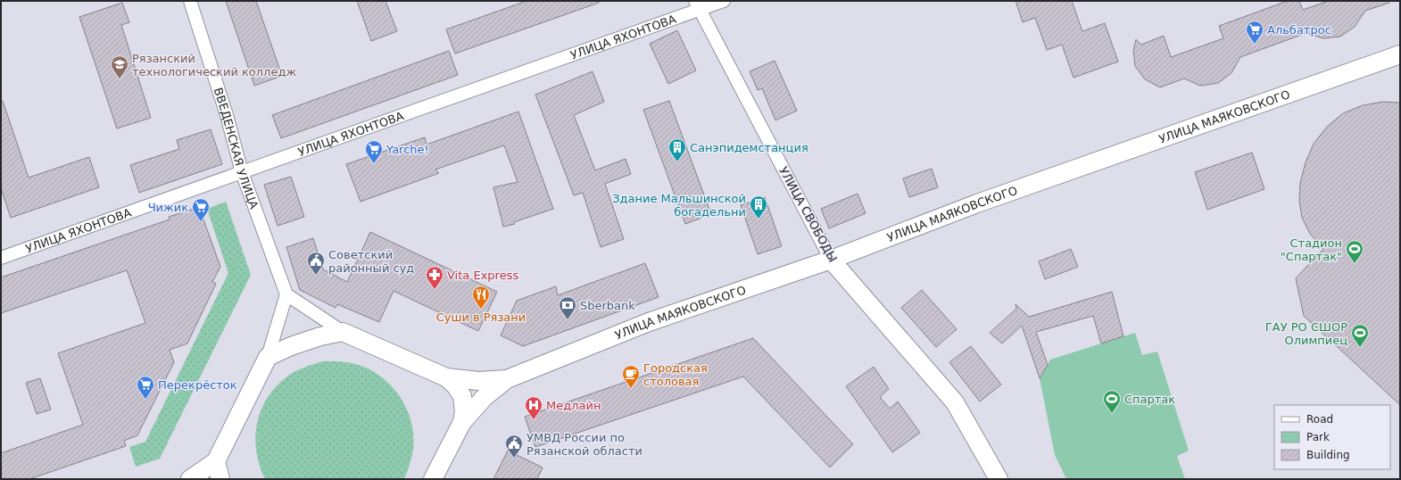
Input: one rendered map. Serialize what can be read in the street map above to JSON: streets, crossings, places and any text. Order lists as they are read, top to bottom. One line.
{"streets":{"street":["УЛИЦА ЯХОНТОВА","УЛИЦА МАЯКОВСКОГО","ВВЕДЕНСКАЯ УЛИЦА","УЛИЦА СВОБОДЫ"]},"crossings":[["УЛИЦА ЯХОНТОВА","ВВЕДЕНСКАЯ УЛИЦА"],["УЛИЦА ЯХОНТОВА","УЛИЦА СВОБОДЫ"],["УЛИЦА МАЯКОВСКОГО","УЛИЦА СВОБОДЫ"]],"places":{"supermarket":["Альбатрос","Yarche!","Чижик","Перекрёсток"],"school or university":["Рязанский технологический колледж"],"building":["Санэпидемстанция","Здание Мальшинской богадельни"],"sports":["Стадион \"Спартак\"","ГАУ РО СШОР Олимпиец","Спартак"],"public building":["Советский районный суд","УМВД России по Рязанской области"],"pharmacy":["Vita Express"],"restaurant":["Суши в Рязани"],"bank":["Sberbank"],"cafe":["Городская столовая"],"hospital":["Медлайн"]},"legend":["Road","Park","Building"]}
